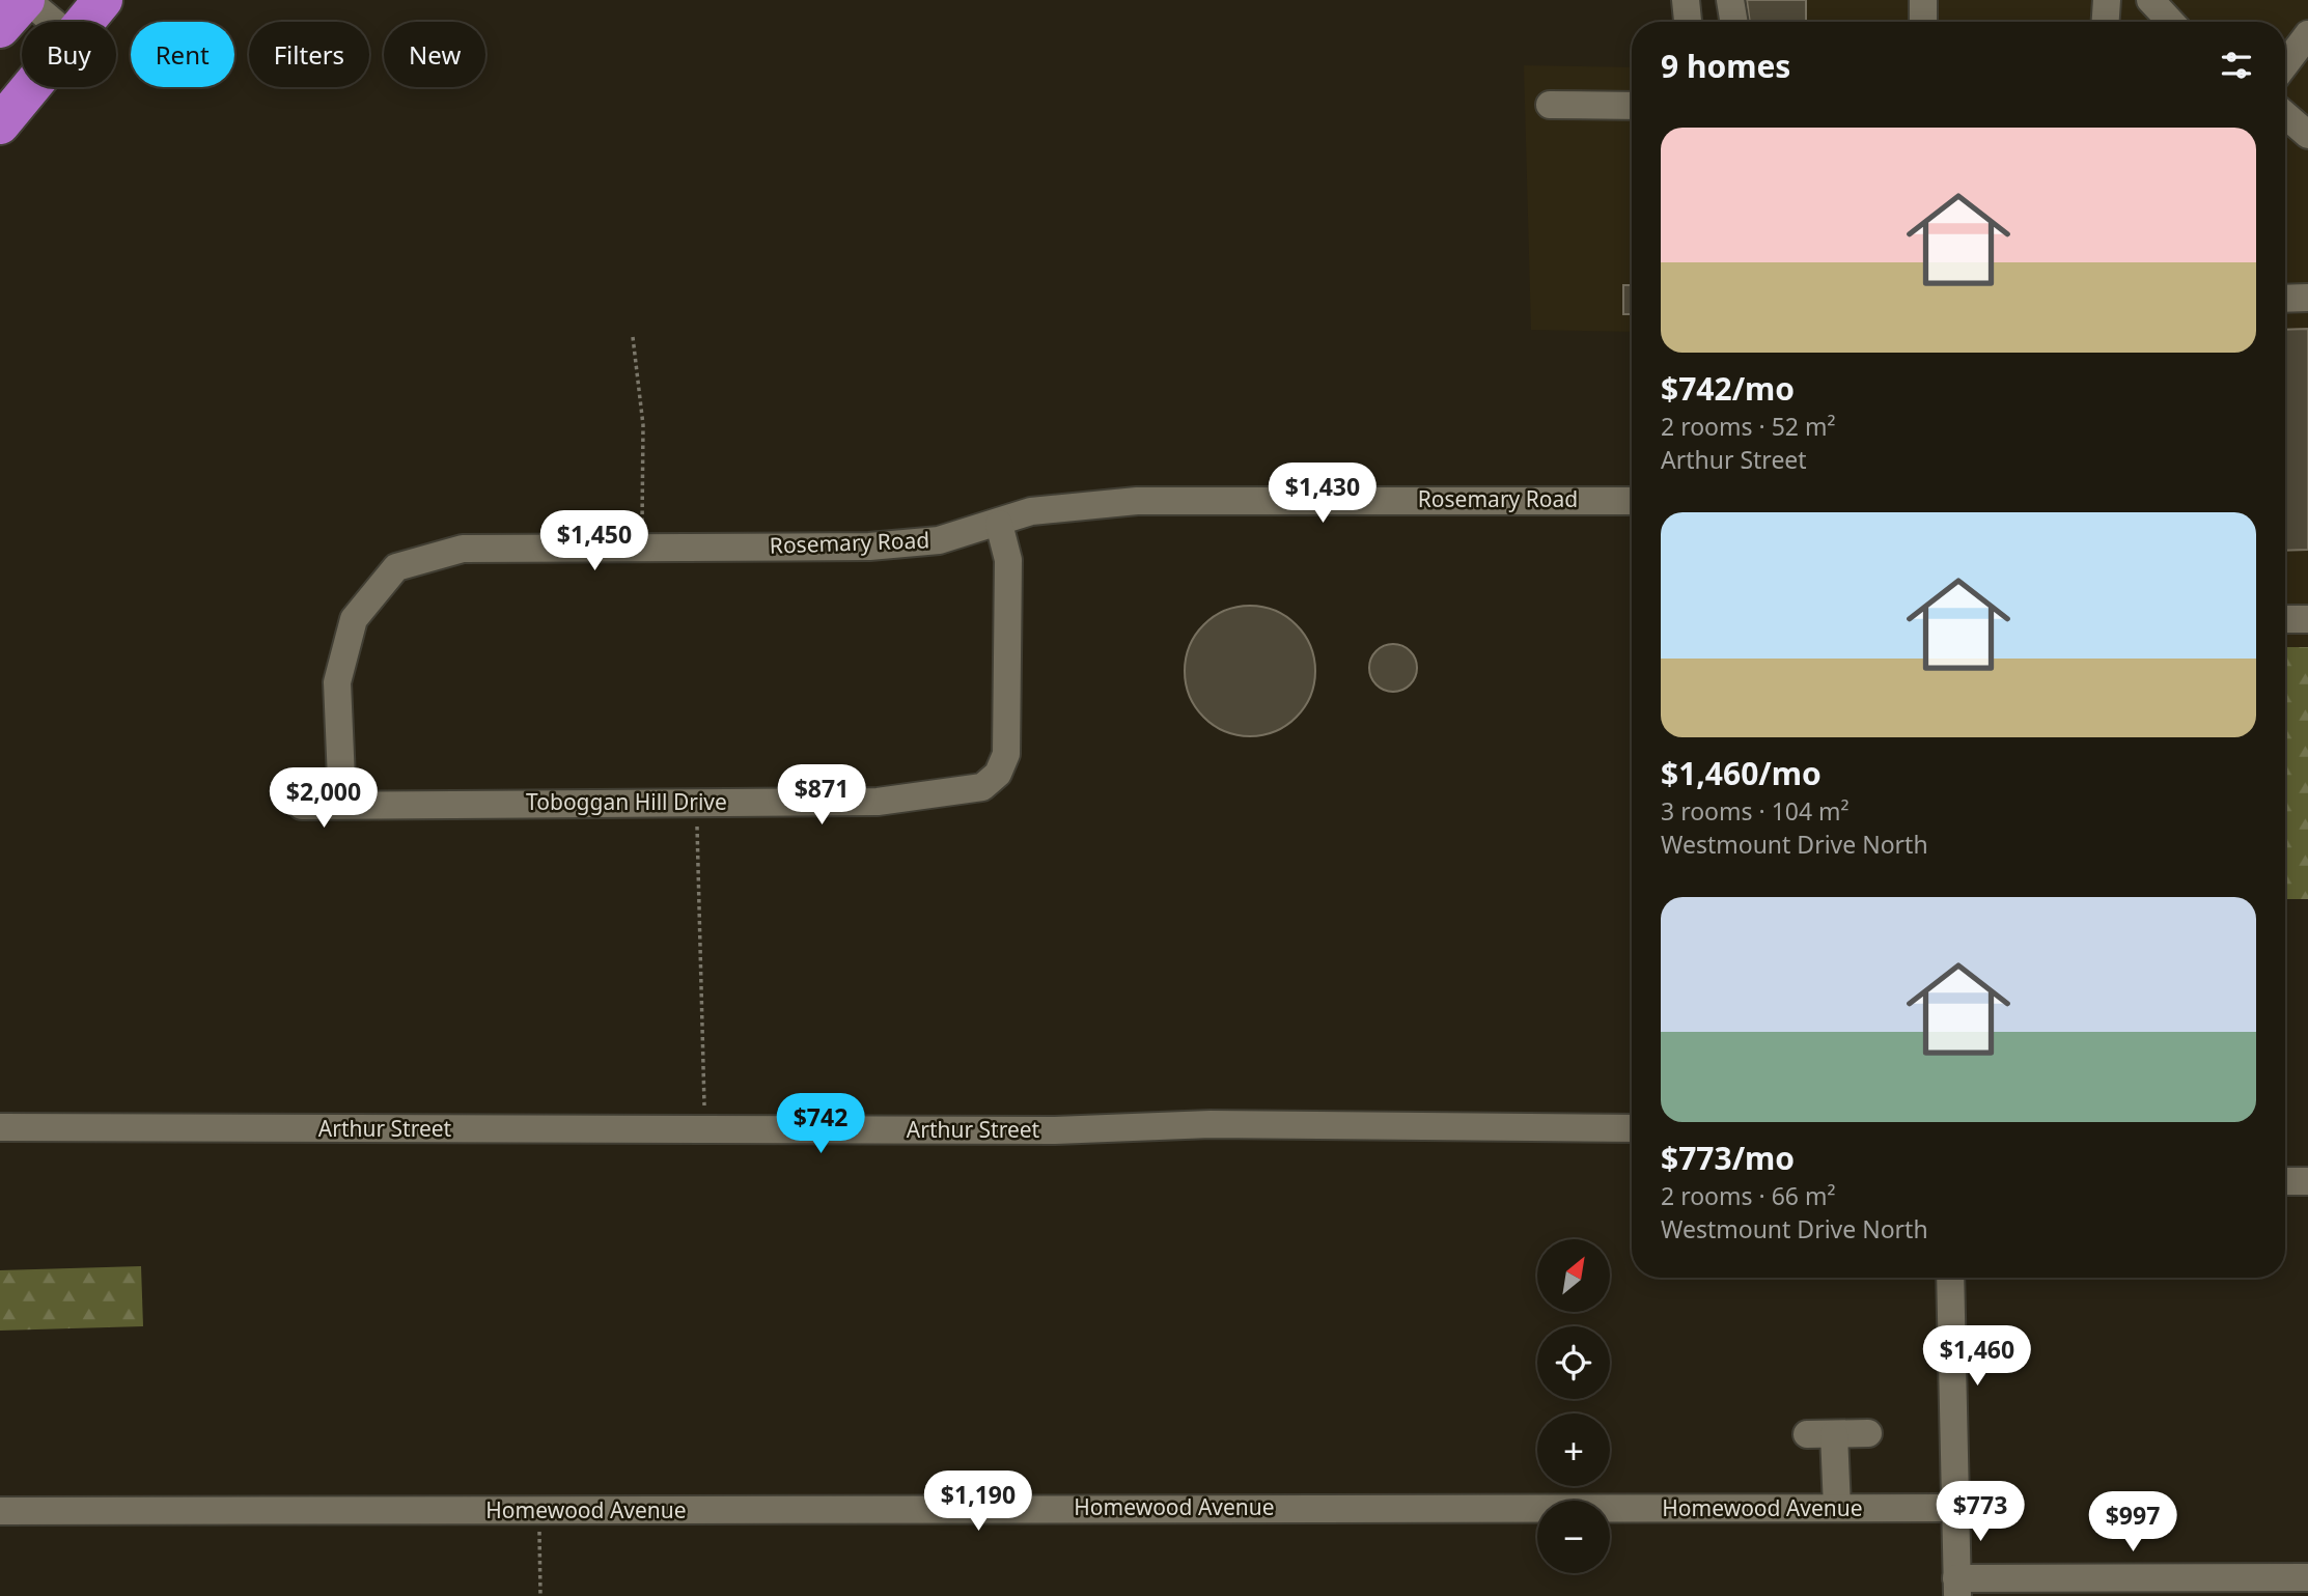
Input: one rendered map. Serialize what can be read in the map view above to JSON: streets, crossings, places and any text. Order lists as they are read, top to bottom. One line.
{"streets":{"street":["Rosemary Road","Toboggan Hill Drive","Arthur Street","Homewood Avenue"]},"crossings":[["Rosemary Road","Toboggan Hill Drive"]],"north":"top right","page":{"chip":["Buy","Rent","Filters","New"],"heading":"9 homes","list":[{"name":"$742/mo","note":"2 rooms · 52 m² · Arthur Street"},{"name":"$1,460/mo","note":"3 rooms · 104 m² · Westmount Drive North"},{"name":"$773/mo","note":"2 rooms · 66 m² · Westmount Drive North"}],"price":["$1,430","$1,450","$871","$2,000","$742","$1,460","$1,190","$773","$997"],"map_buttons":["+","−"]}}
